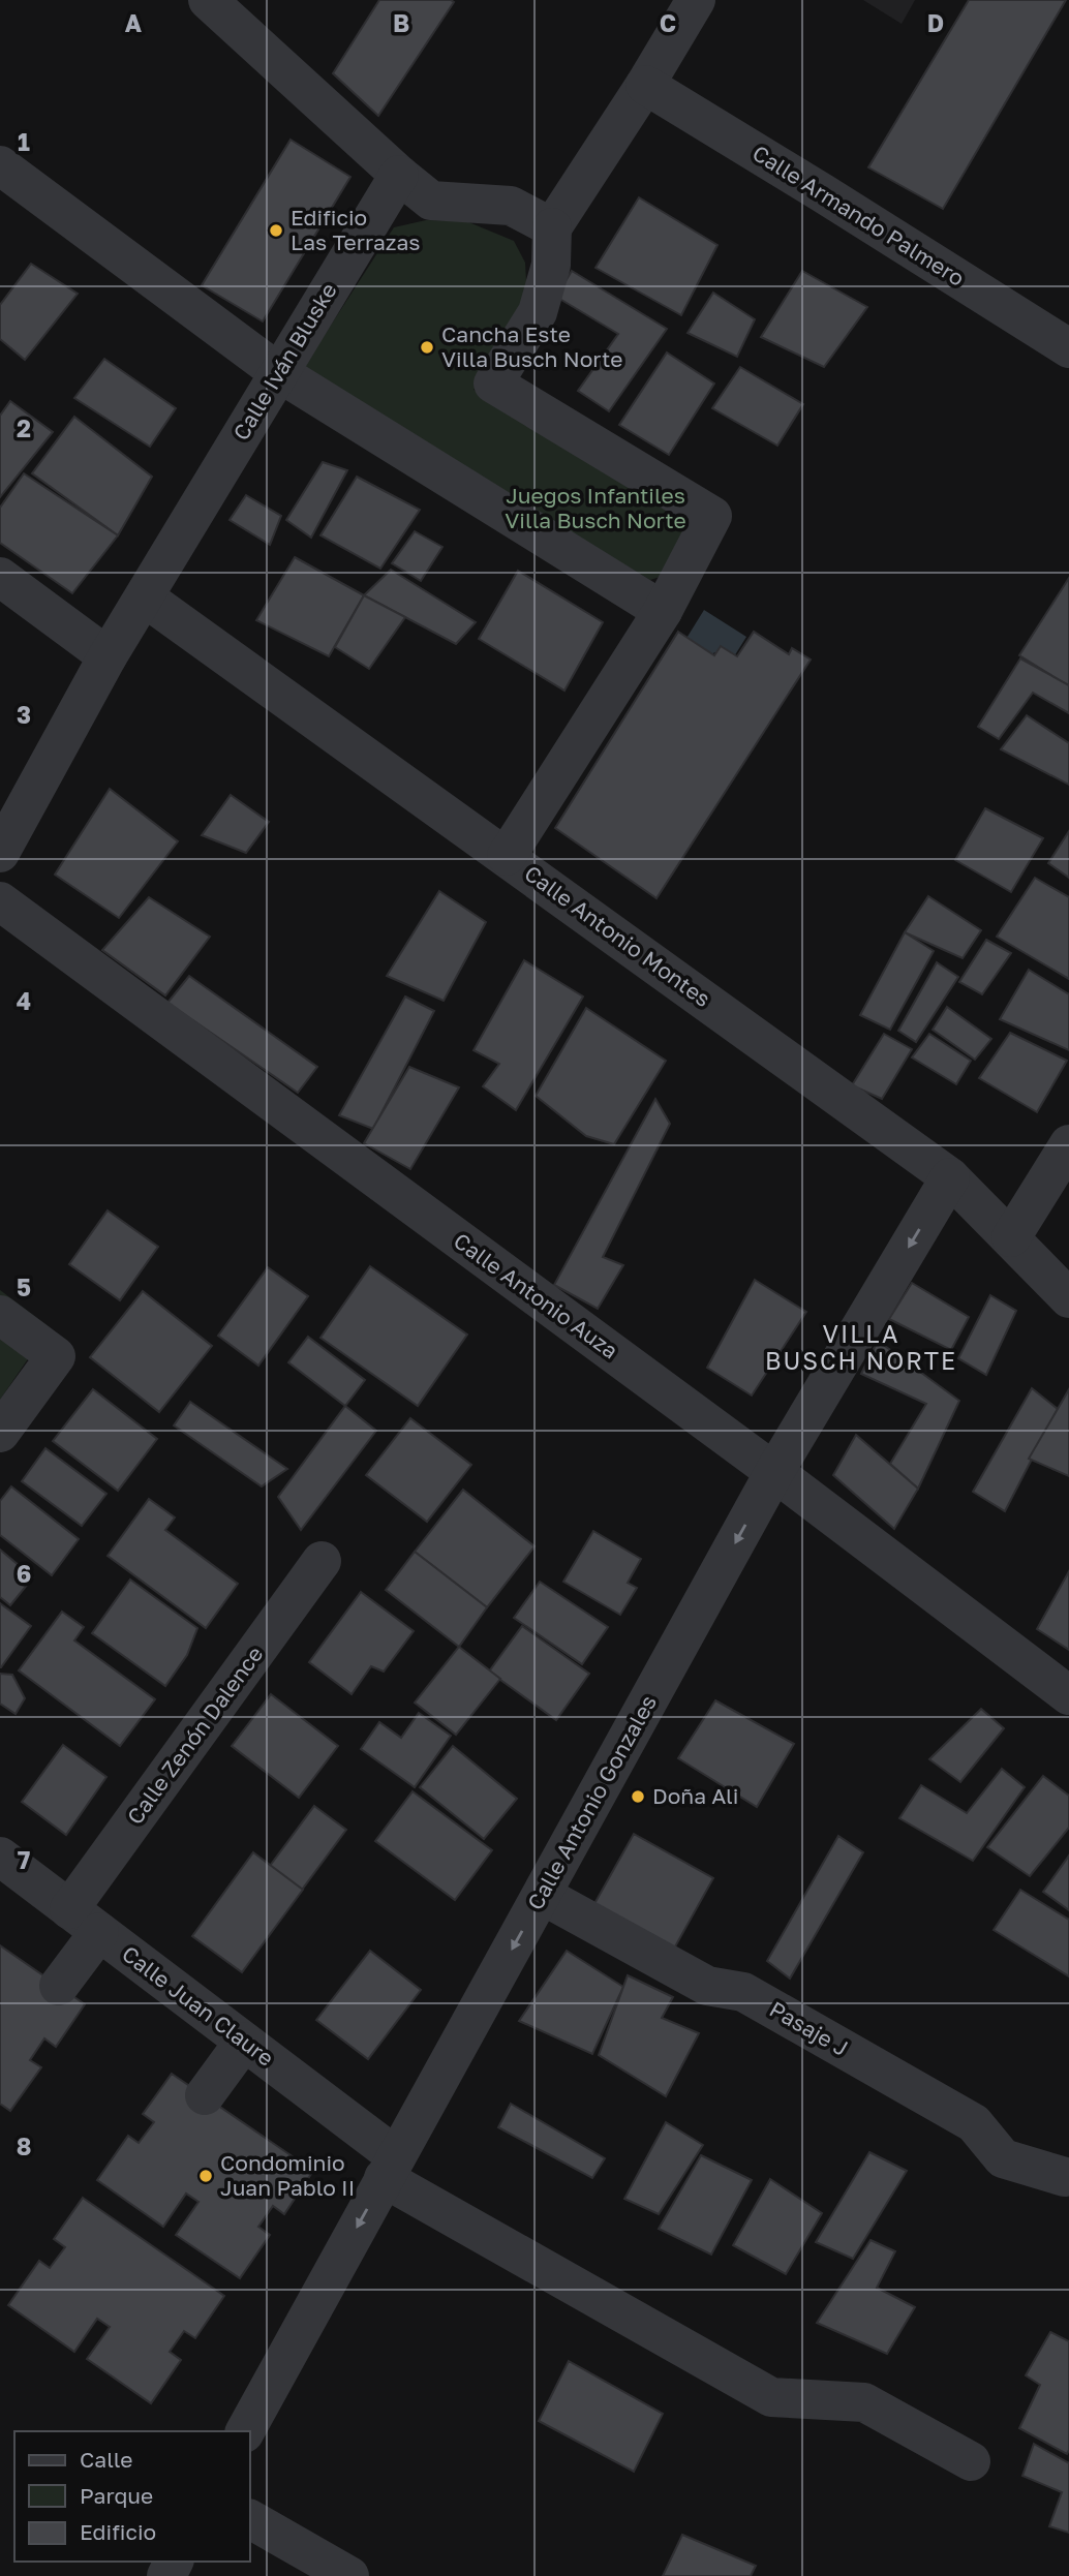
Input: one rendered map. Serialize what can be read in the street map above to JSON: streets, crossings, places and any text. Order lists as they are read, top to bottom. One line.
{"streets":{"street":["Calle Armando Palmero","Calle Iván Bluske","Calle Antonio Montes","Calle Antonio Auza","Calle Zenón Dalence","Calle Antonio Gonzales","Calle Juan Claure","Pasaje J"]},"crossings":[["Calle Iván Bluske","Calle Antonio Montes"],["Calle Antonio Montes","Calle Antonio Gonzales"],["Calle Antonio Auza","Calle Antonio Gonzales"],["Calle Zenón Dalence","Calle Juan Claure"],["Calle Antonio Gonzales","Calle Juan Claure"],["Calle Antonio Gonzales","Pasaje J"]],"one_way":["Calle Antonio Gonzales"],"districts":["VILLA BUSCH NORTE"],"parks":["Juegos Infantiles Villa Busch Norte"],"places":["Edificio Las Terrazas","Cancha Este Villa Busch Norte","Doña Ali","Condominio Juan Pablo II"],"legend":["Calle","Parque","Edificio"],"grid":{"columns":["A","B","C","D"],"rows":["1","2","3","4","5","6","7","8"]}}
